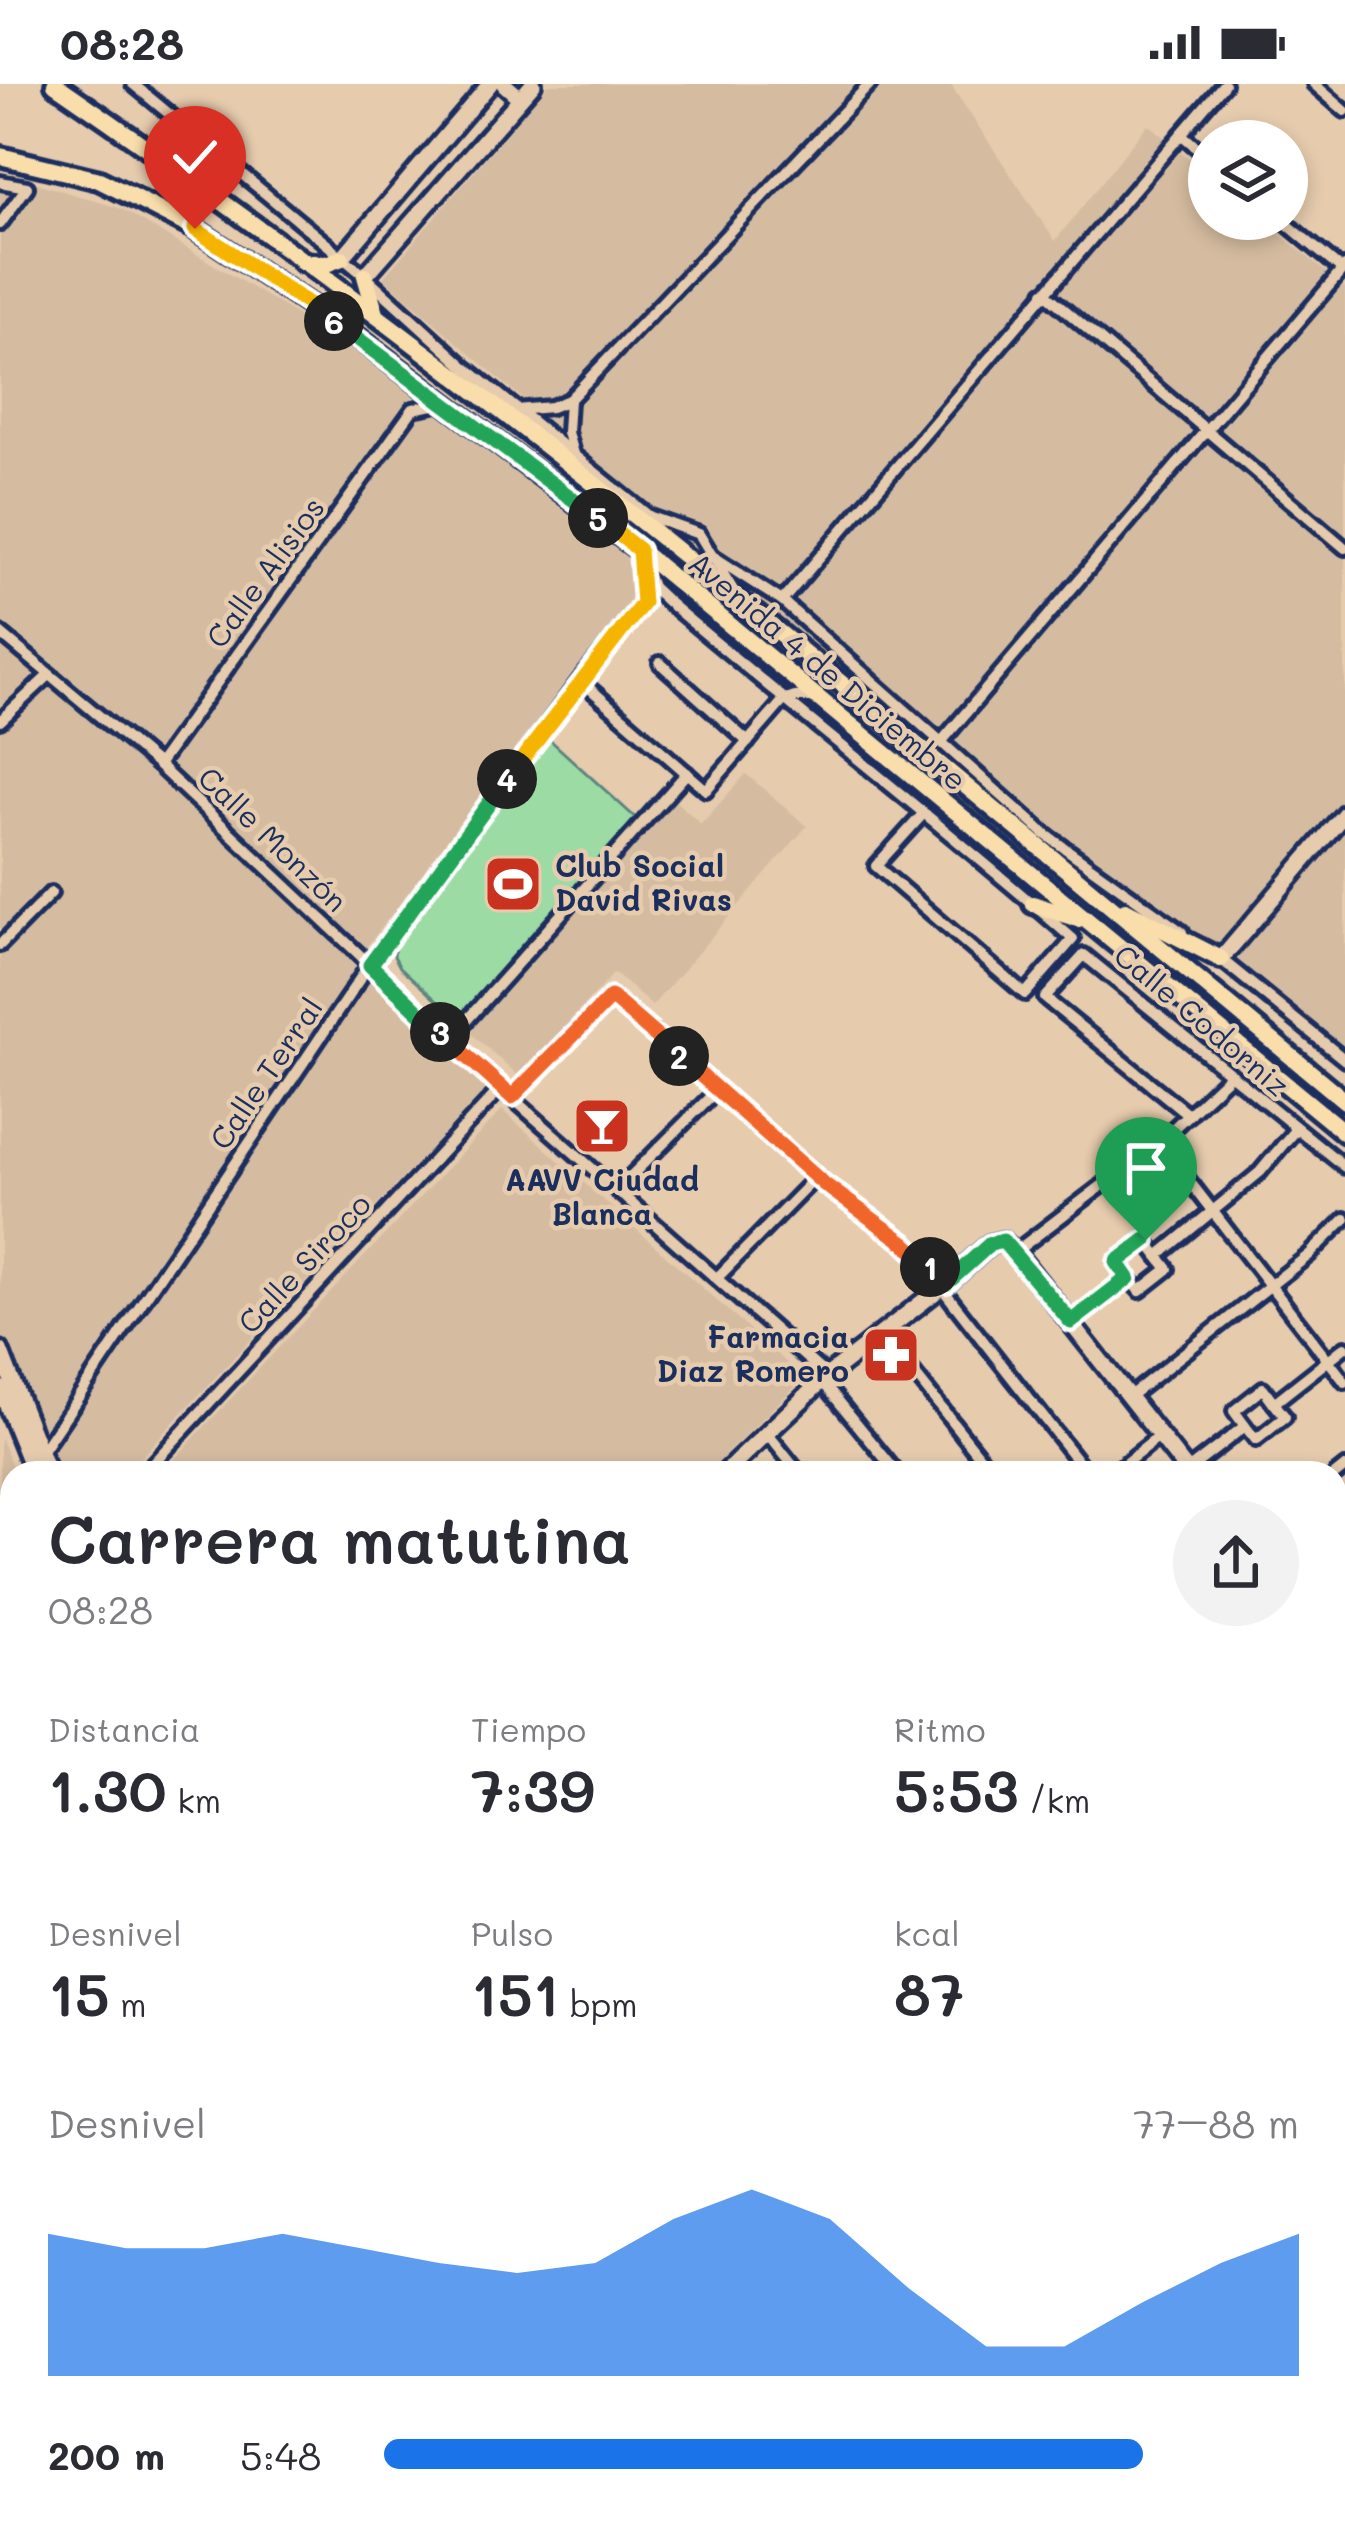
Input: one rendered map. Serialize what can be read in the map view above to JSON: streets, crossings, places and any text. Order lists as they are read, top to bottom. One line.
{"streets":{"main road":["Avenida 4 de Diciembre"],"street":["Calle Alisios","Calle Monzón","Calle Codorniz","Calle Terral","Calle Siroco"]},"crossings":[["Calle Alisios","Avenida 4 de Diciembre"],["Calle Alisios","Calle Monzón"],["Calle Monzón","Calle Terral"],["Calle Monzón","Calle Siroco"]],"places":{"sports":["Club Social David Rivas"],"bar":["AAVV Ciudad Blanca"],"pharmacy":["Farmacia Diaz Romero"]},"page":{"status":"08:28","pins":["6","5","4","3","2","1"],"heading":["Carrera matutina","08:28"],"stats":[["Distancia","1.30 km"],["Tiempo","7:39"],["Ritmo","5:53 /km"],["Desnivel","15 m"],["Pulso","151 bpm"],["kcal","87"]],"chart":["Desnivel","77–88 m"],"list":[{"name":"200 m","note":"5:48"}]}}
